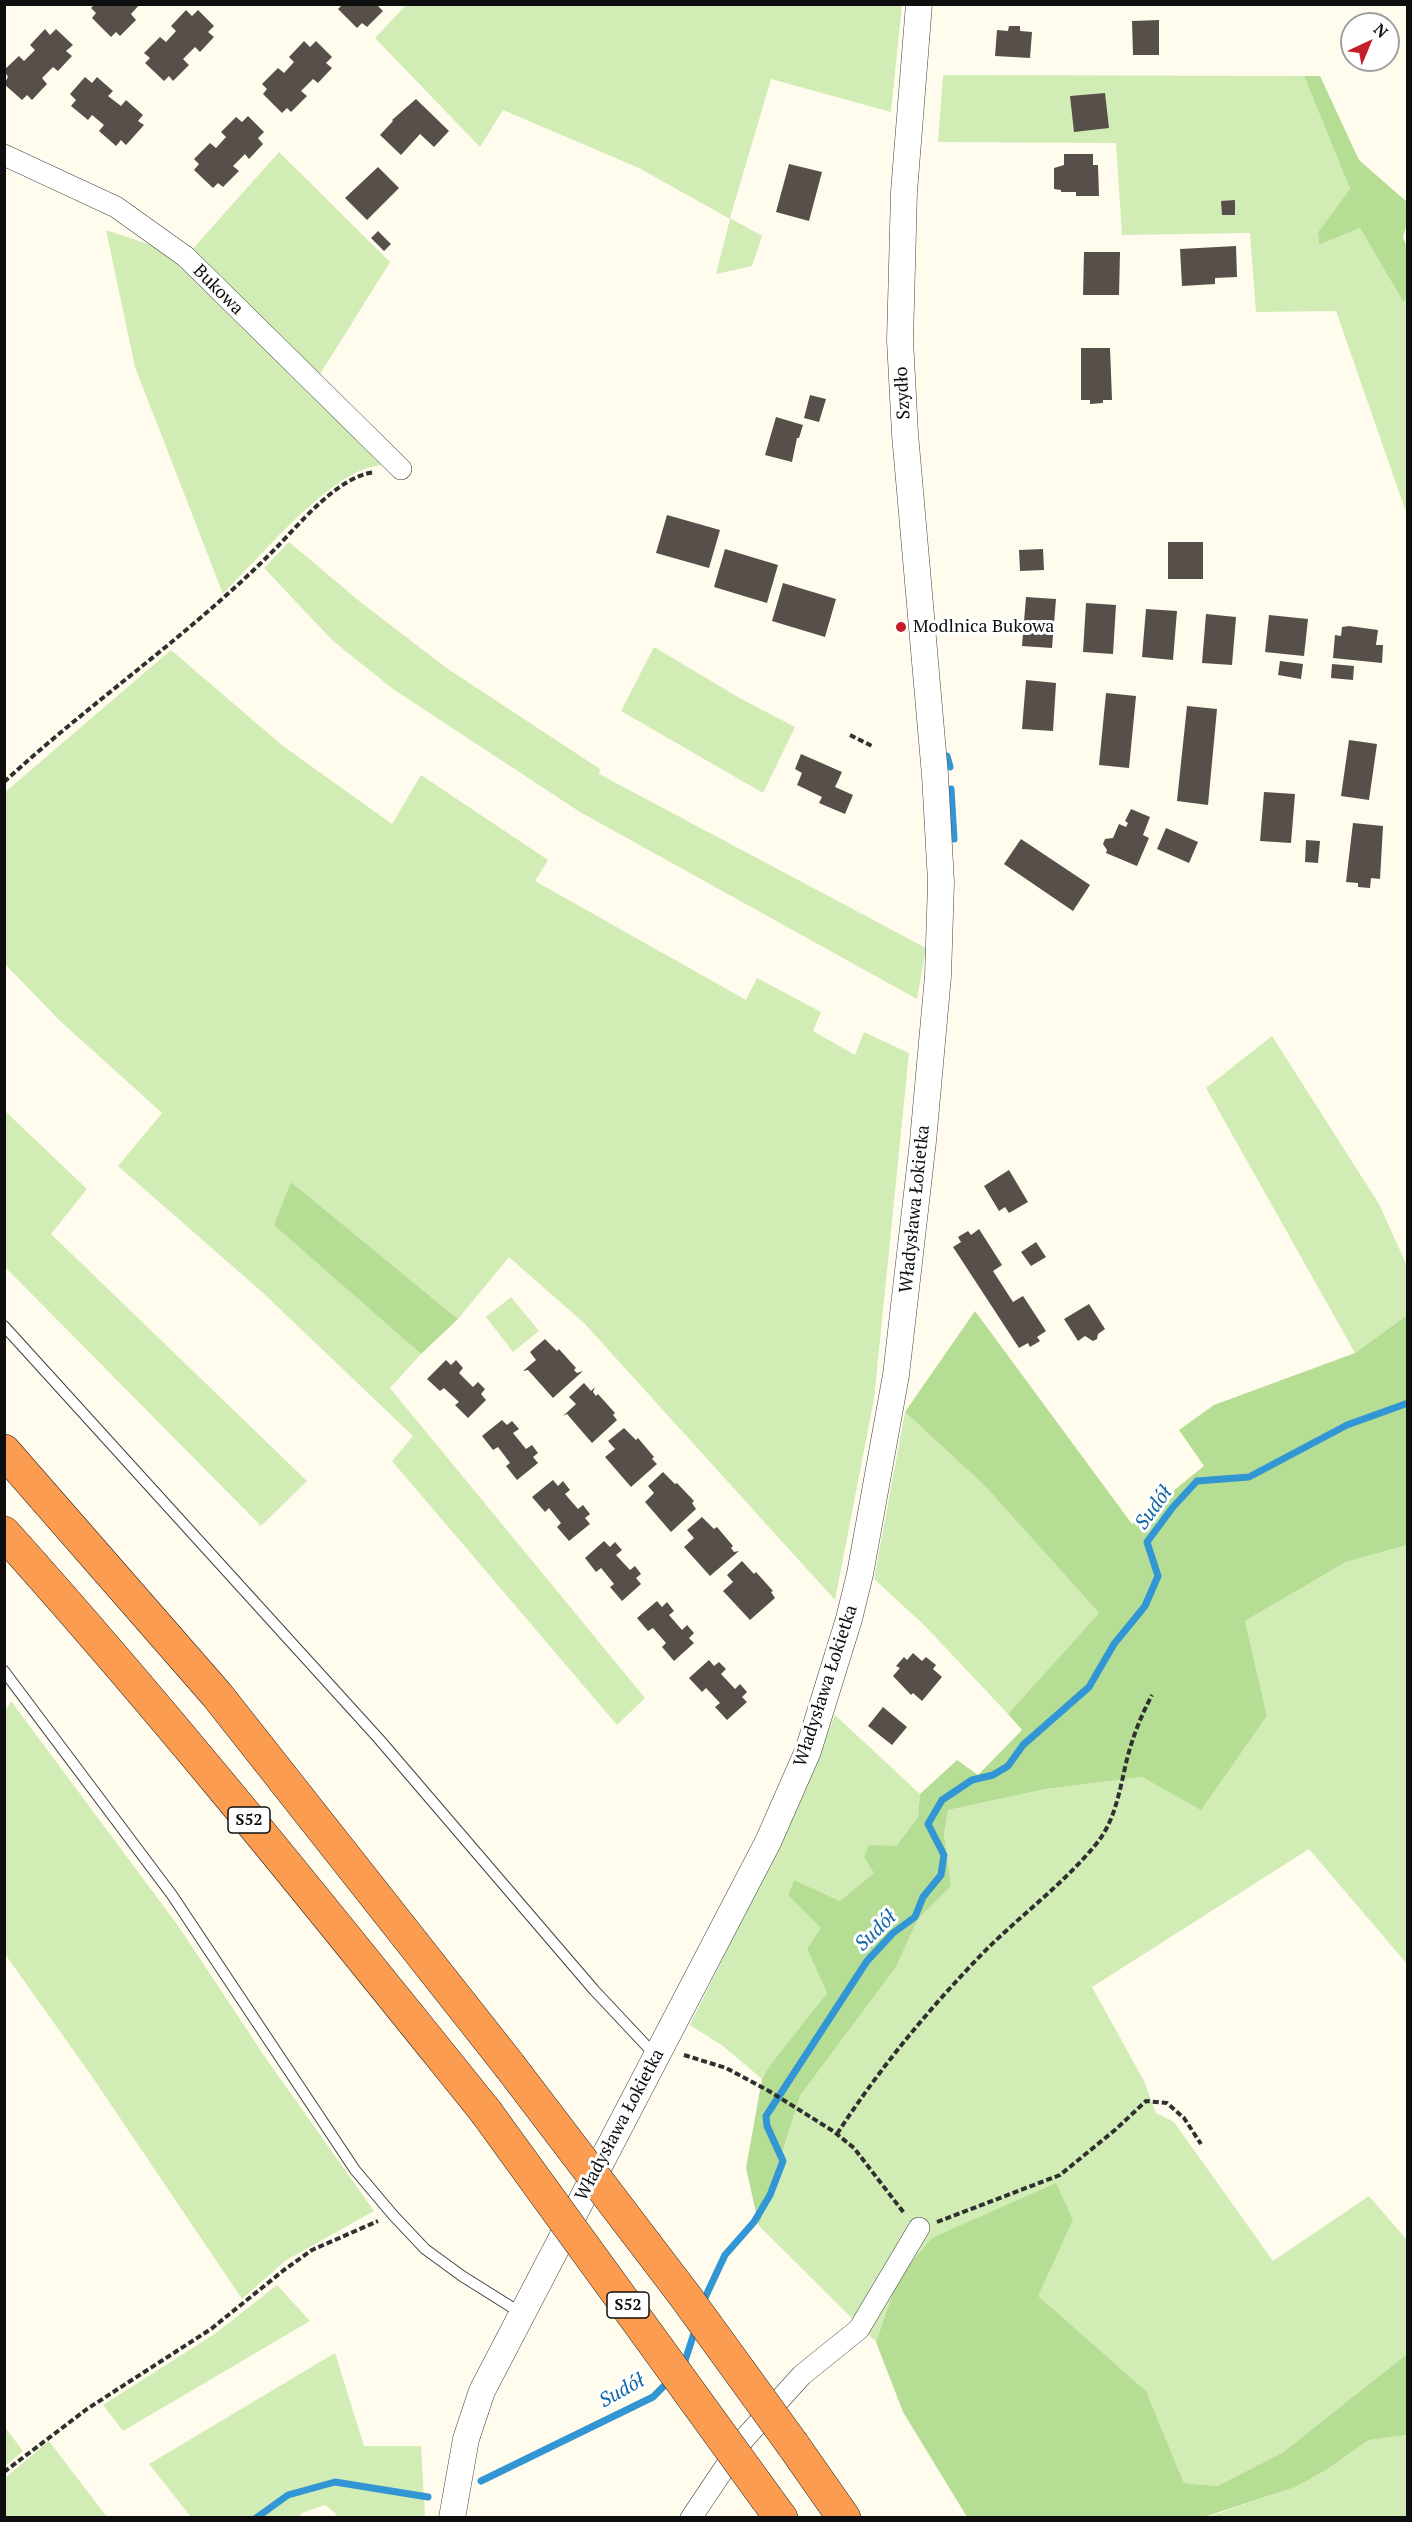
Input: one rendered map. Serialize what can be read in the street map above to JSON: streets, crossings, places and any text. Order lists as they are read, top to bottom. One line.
{"streets":{"highway":["S52"],"street":["Bukowa","Szydło","Władysława Łokietka"]},"crossings":[["Szydło","Władysława Łokietka"]],"water":["Sudół"],"places":["Modlnica Bukowa"],"north":"top right"}
